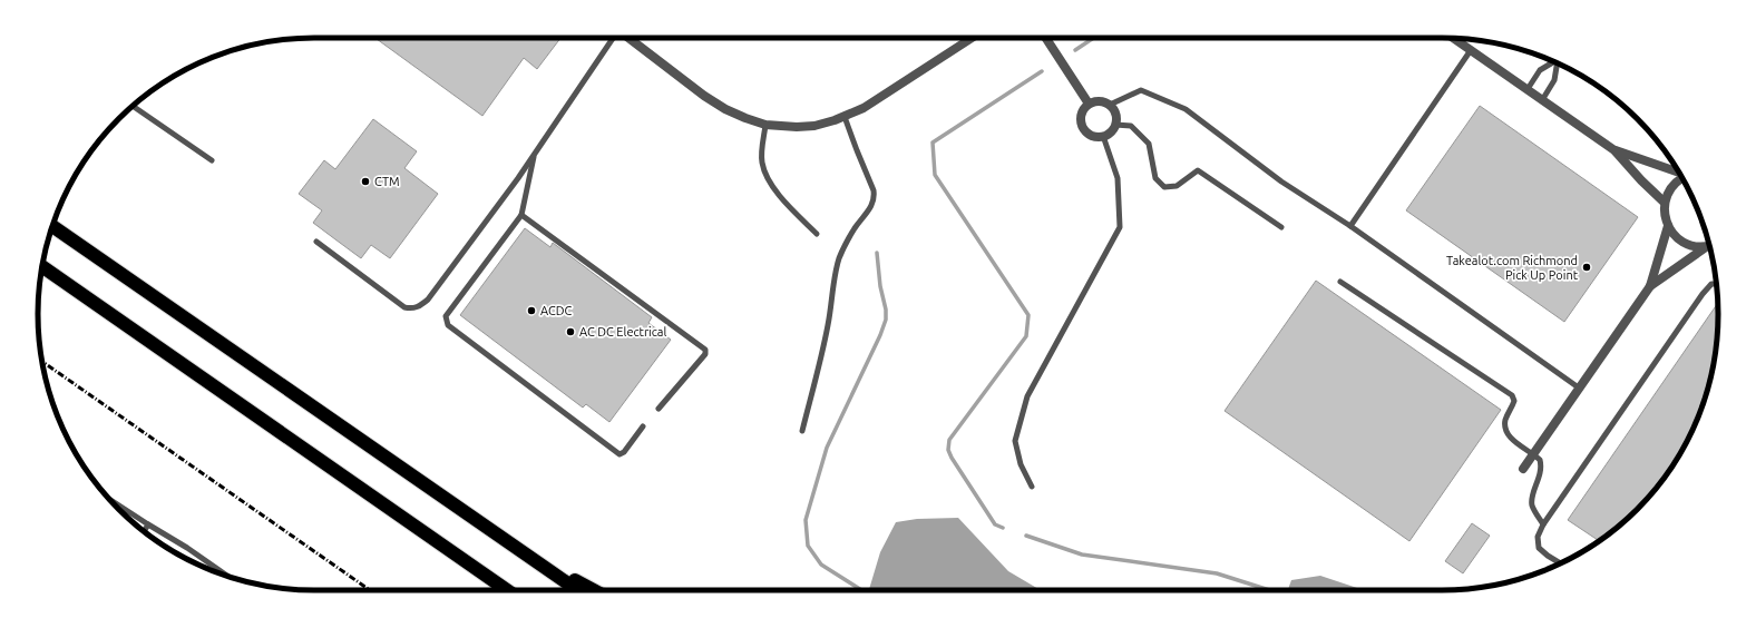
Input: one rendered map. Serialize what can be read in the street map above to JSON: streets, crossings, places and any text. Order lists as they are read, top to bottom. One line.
{"places":["CTM","Takealot.com Richmond Pick Up Point","ACDC","AC DC Electrical"]}
